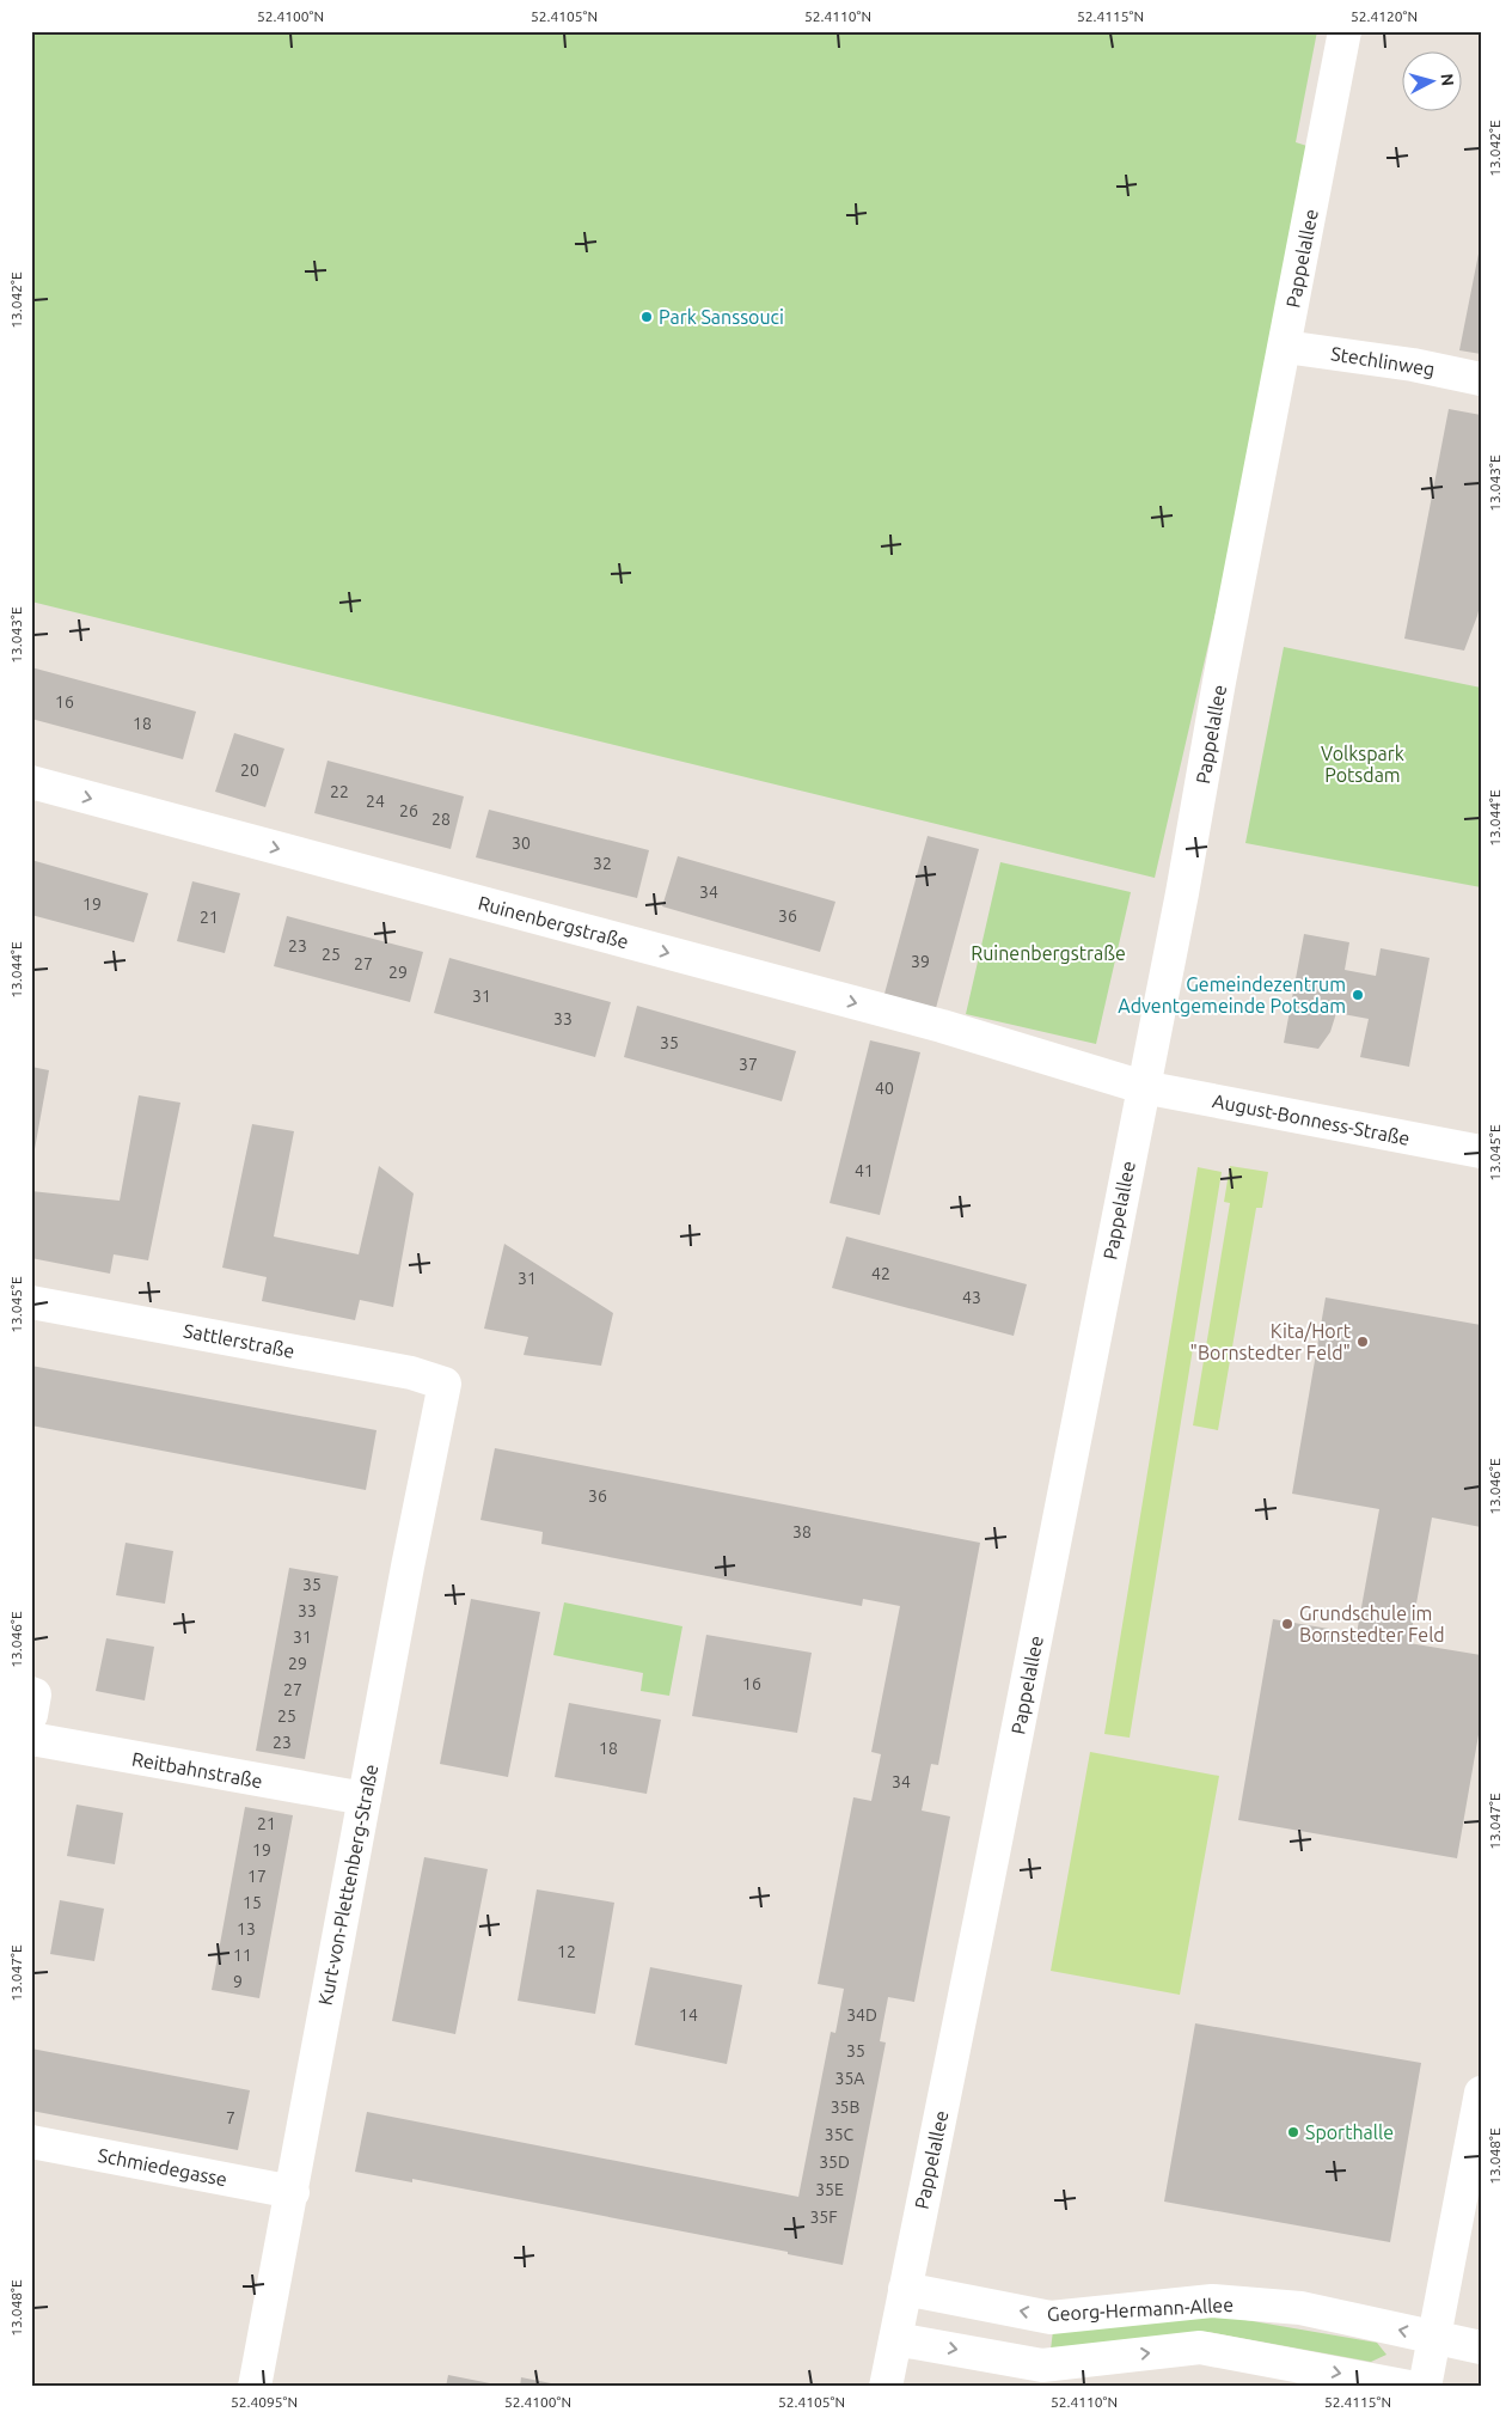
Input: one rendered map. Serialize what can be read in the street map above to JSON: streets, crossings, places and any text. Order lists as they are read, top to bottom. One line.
{"streets":{"street":["Pappelallee","Stechlinweg","Ruinenbergstraße","August-Bonness-Straße","Sattlerstraße","Reitbahnstraße","Kurt-von-Plettenberg-Straße","Schmiedegasse","Georg-Hermann-Allee"]},"crossings":[["Pappelallee","Stechlinweg"],["Pappelallee","Ruinenbergstraße"],["Pappelallee","August-Bonness-Straße"],["Pappelallee","Georg-Hermann-Allee"],["Ruinenbergstraße","August-Bonness-Straße"],["Sattlerstraße","Kurt-von-Plettenberg-Straße"],["Reitbahnstraße","Kurt-von-Plettenberg-Straße"],["Kurt-von-Plettenberg-Straße","Schmiedegasse"]],"one_way":["Ruinenbergstraße"],"parks":["Volkspark Potsdam","Ruinenbergstraße"],"places":["Park Sanssouci","Gemeindezentrum Adventgemeinde Potsdam","Kita/Hort \"Bornstedter Feld\"","Grundschule im Bornstedter Feld","Sporthalle"],"house_numbers":["16","18","20","22","24","26","28","30","32","34","19","36","21","23","25","39","27","29","31","33","35","37","40","41","42","31","43","36","38","35","33","31","29","16","27","25","23","18","34","21","19","17","15","13","12","11","9","14","34D","35","35A","35B","7","35C","35D","35E","35F"],"north":"right","coordinates":["52.4100°N","52.4105°N","52.4110°N","52.4115°N","52.4120°N","13.042°E","13.043°E","13.044°E","13.045°E","13.046°E","13.047°E","13.048°E","52.4095°N"]}
